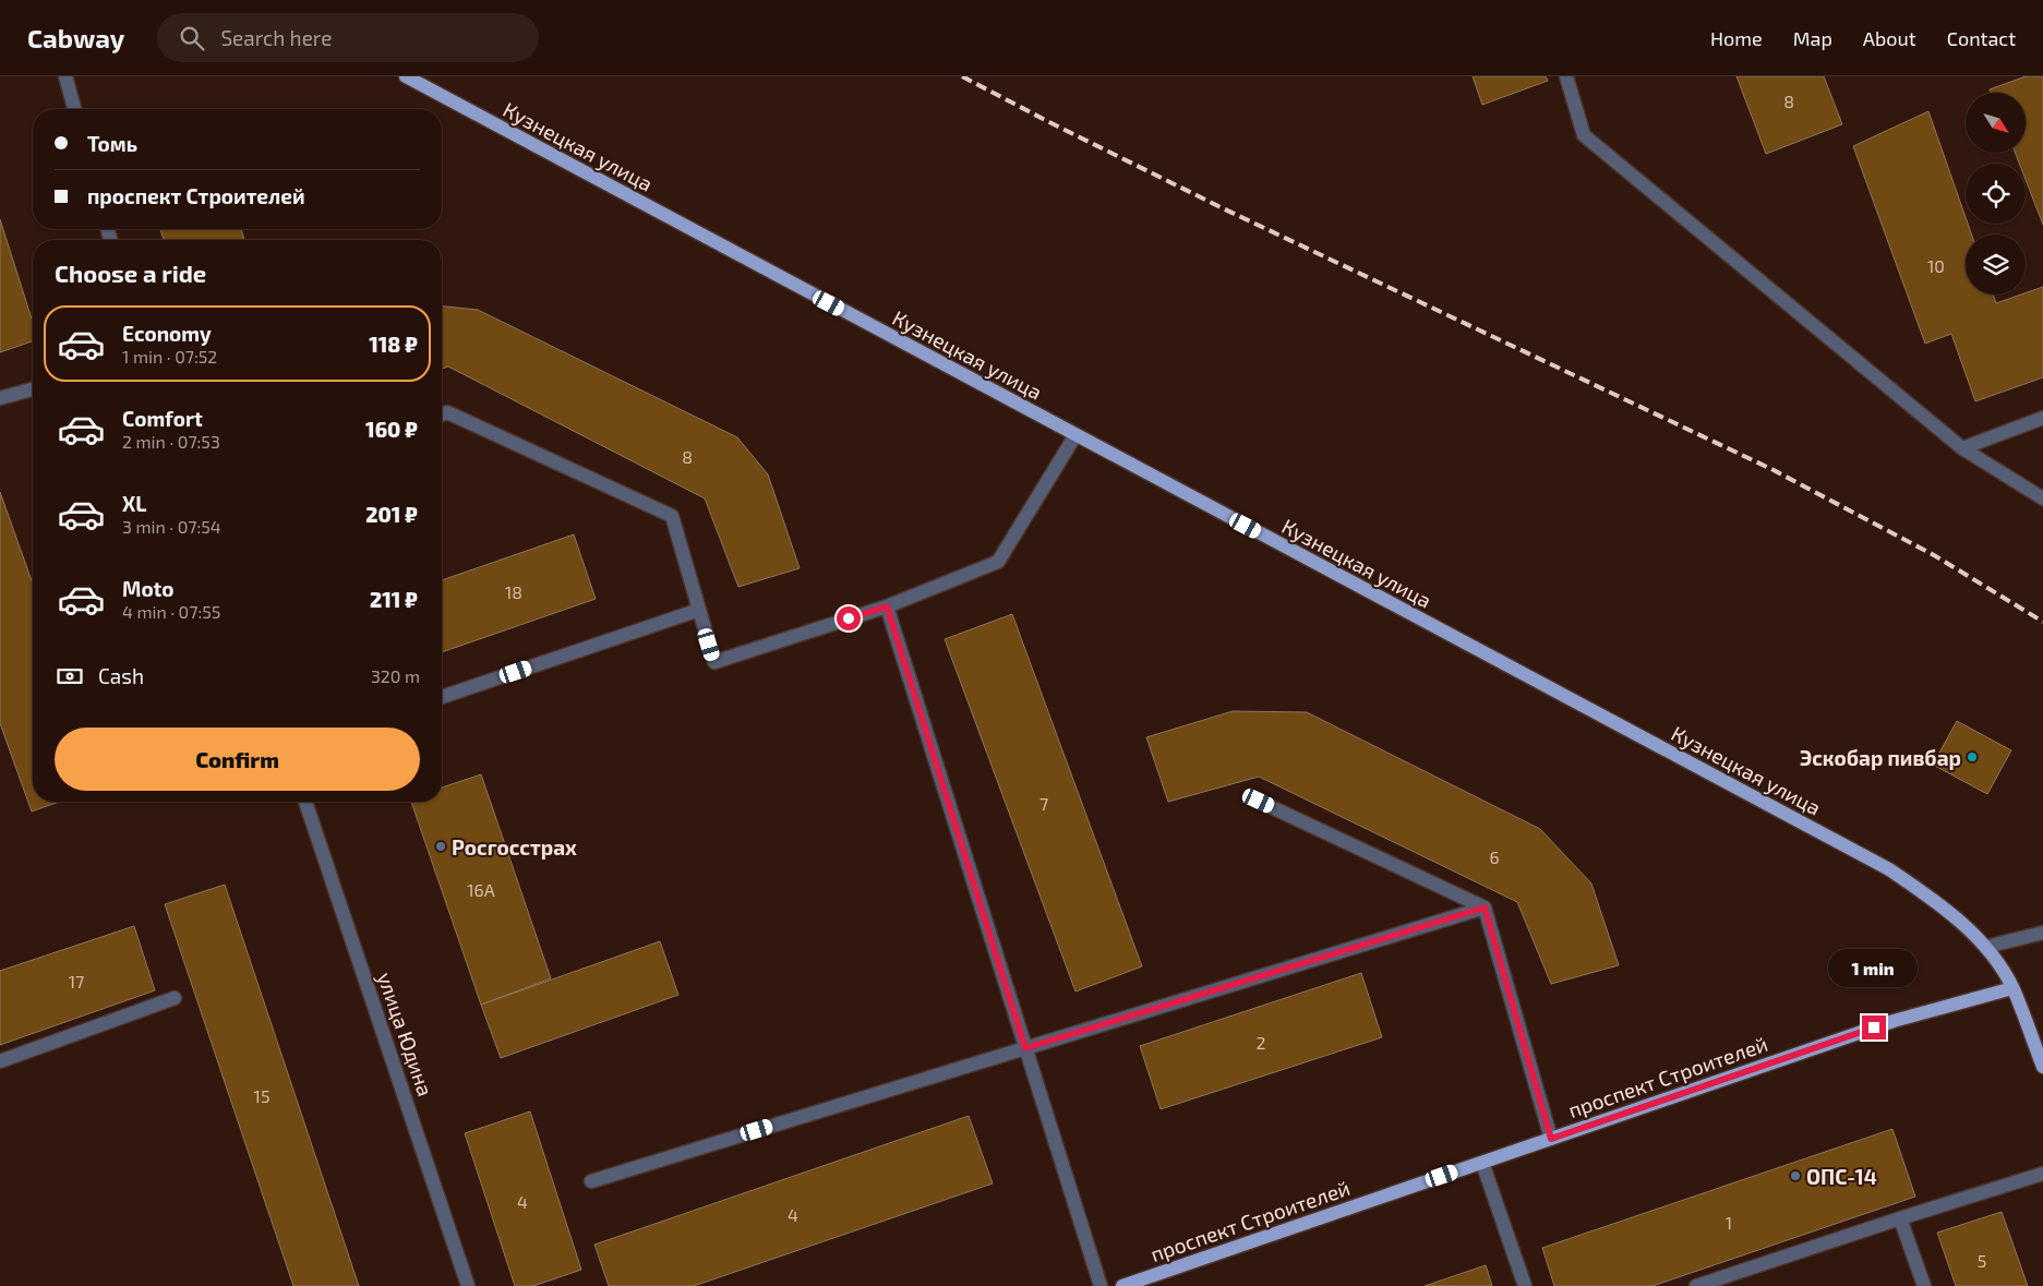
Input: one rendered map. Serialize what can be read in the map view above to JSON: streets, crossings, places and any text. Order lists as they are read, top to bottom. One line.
{"streets":{"main road":["Кузнецкая улица","проспект Строителей"],"street":["улица Юдина"]},"crossings":[["Кузнецкая улица","проспект Строителей"]],"places":["Эскобар пивбар","Росгосстрах","ОПС-14"],"house_numbers":["8","10","8","18","7","6","16А","17","2","15","4","4","1","5"],"north":"bottom right","page":{"header":"Cabway","search":"Search here","nav":["Home","Map","About","Contact"],"banner":["Томь","проспект Строителей"],"heading":"Choose a ride","list":[{"name":"Economy","note":"1 min · 07:52","value":"118 ₽"},{"name":"Comfort","note":"2 min · 07:53","value":"160 ₽"},{"name":"XL","note":"3 min · 07:54","value":"201 ₽"},{"name":"Moto","note":"4 min · 07:55","value":"211 ₽"}],"pay":["Cash","320 m"],"buttons":"Confirm","bubble":"1 min"}}
